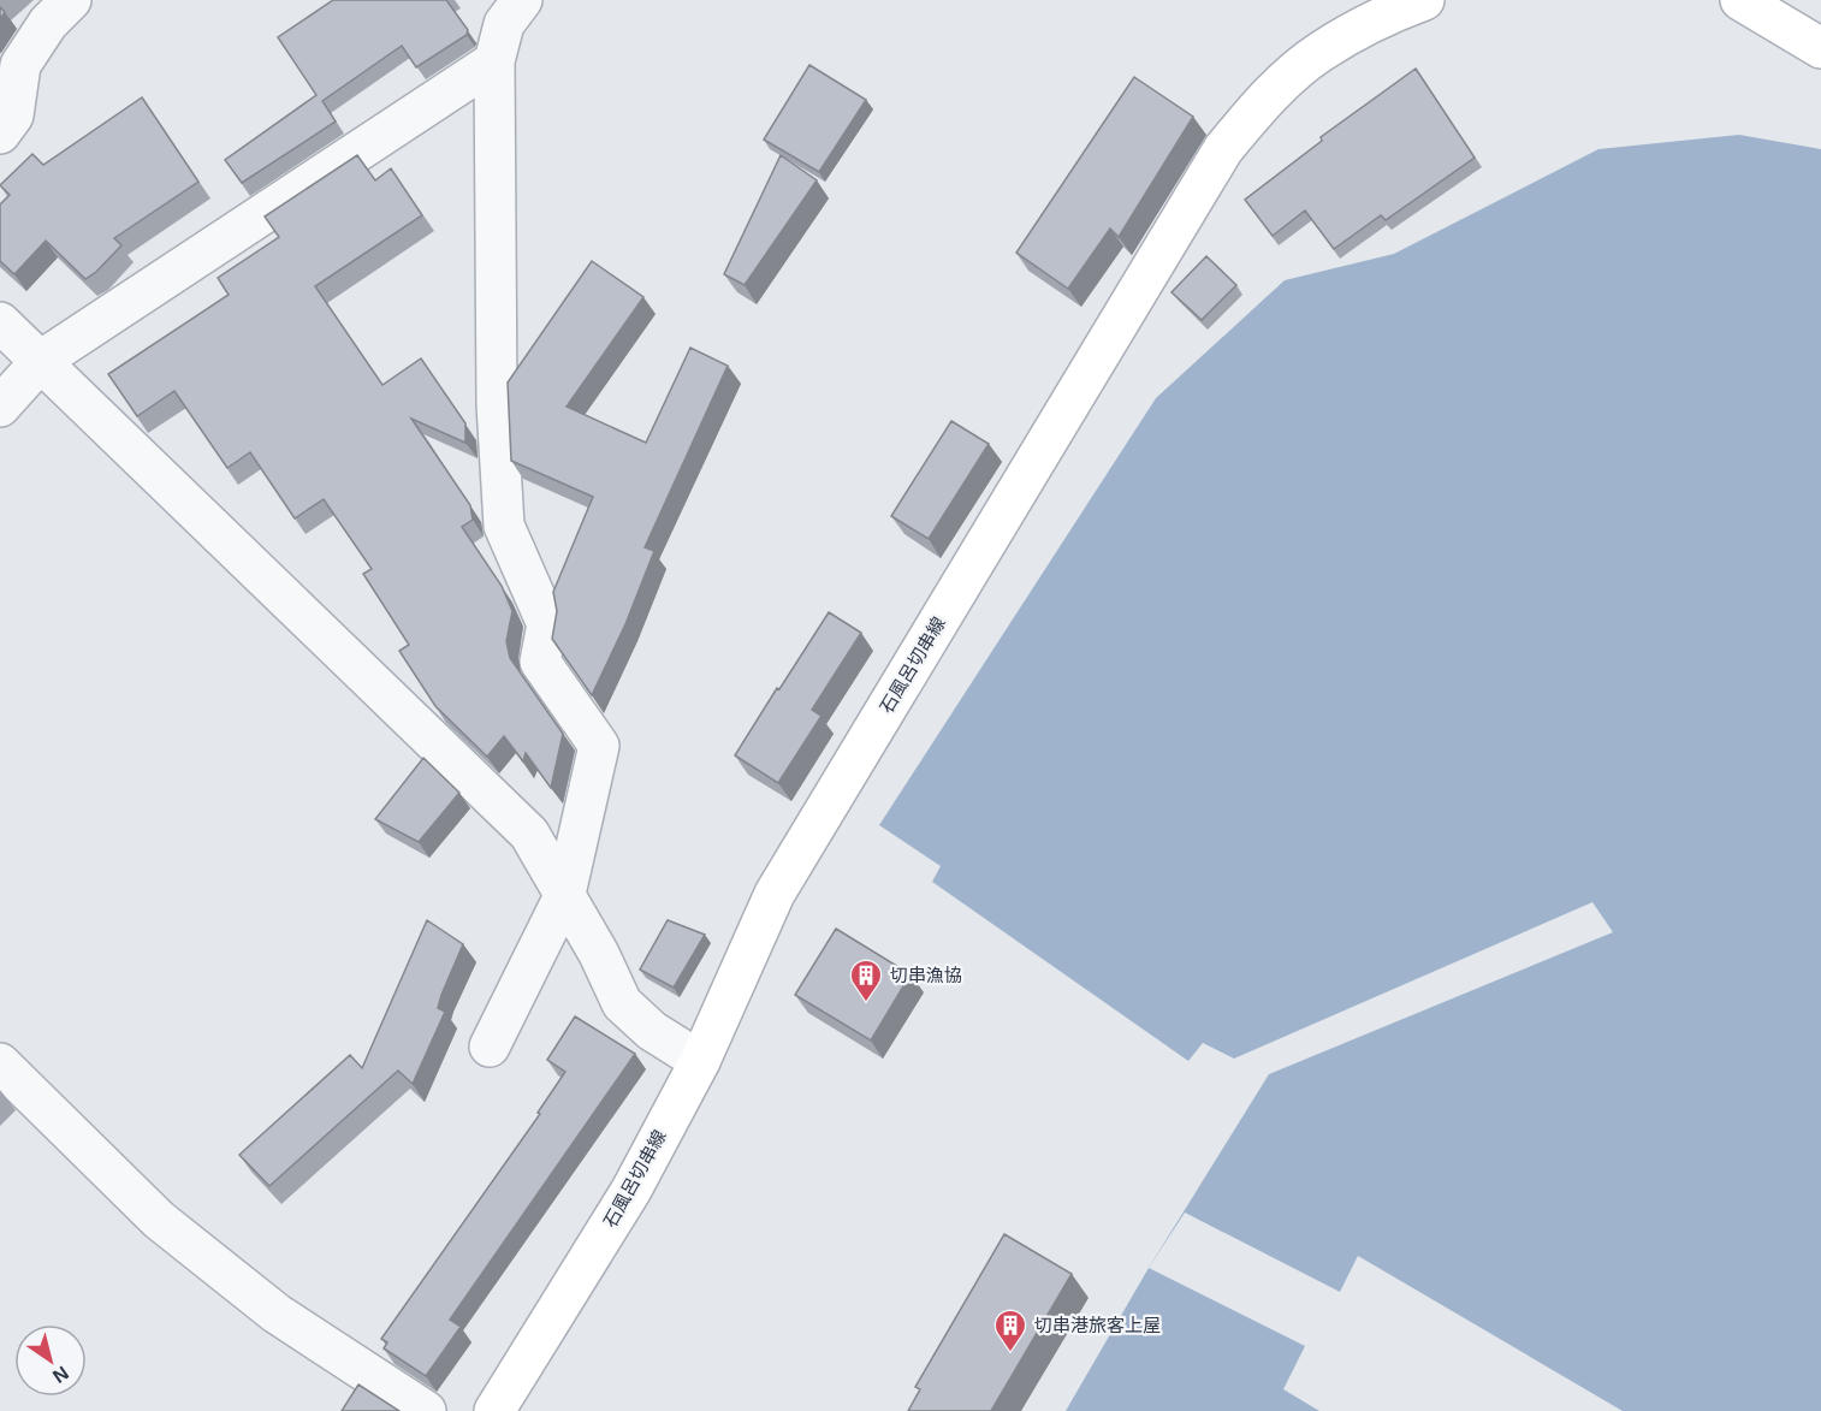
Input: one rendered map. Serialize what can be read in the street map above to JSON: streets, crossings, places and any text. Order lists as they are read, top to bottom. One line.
{"streets":{"main road":["石風呂切串線"]},"places":{"building":["切串漁協","切串港旅客上屋"]},"north":"bottom right"}
